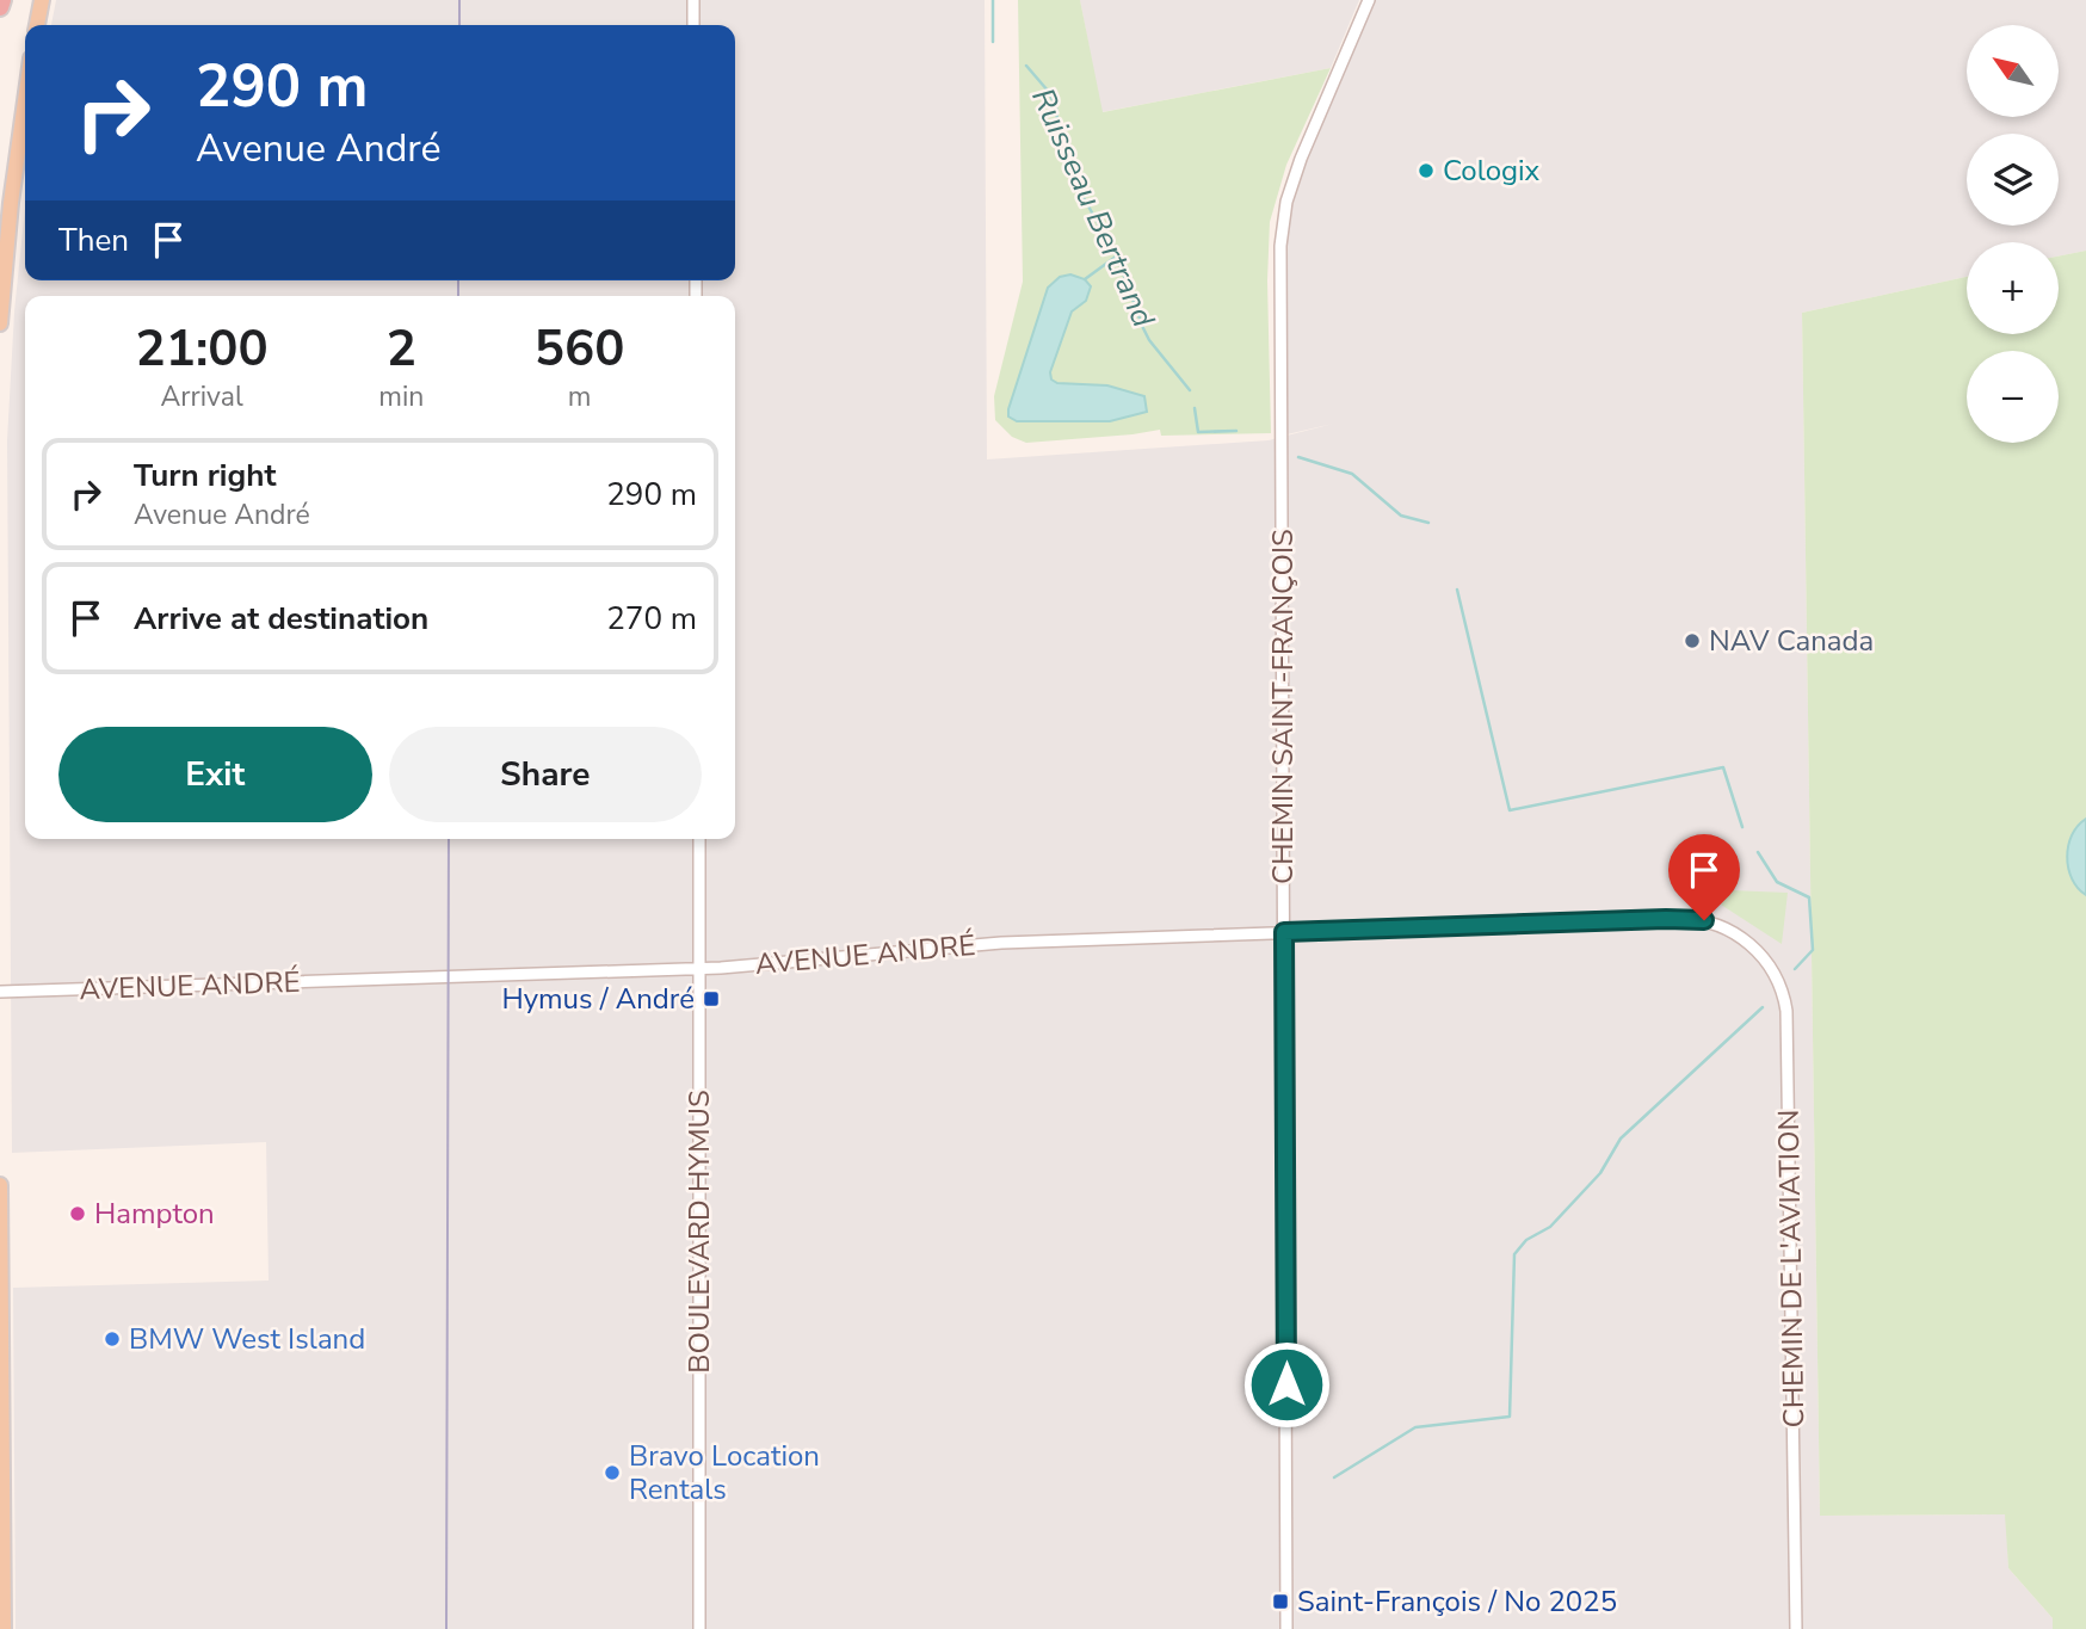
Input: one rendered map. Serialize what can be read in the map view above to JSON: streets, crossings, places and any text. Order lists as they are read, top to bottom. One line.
{"streets":{"street":["CHEMIN SAINT-FRANÇOIS","AVENUE ANDRÉ","BOULEVARD HYMUS","CHEMIN DE L'AVIATION"]},"crossings":[["CHEMIN SAINT-FRANÇOIS","AVENUE ANDRÉ"],["AVENUE ANDRÉ","BOULEVARD HYMUS"],["AVENUE ANDRÉ","CHEMIN DE L'AVIATION"]],"water":["Ruisseau Bertrand"],"places":{"other":["Cologix","NAV Canada","Hampton","BMW West Island","Bravo Location Rentals"],"transit":["Hymus / André","Saint-François / No 2025"]},"north":"top left","page":{"map_buttons":["+","−"],"turn":["290 m","Avenue André"],"then":"Then","eta":["21:00","Arrival","2","min","560","m"],"list":[{"name":"Turn right","note":"Avenue André","value":"290 m"},{"name":"Arrive at destination","value":"270 m"}],"buttons":["Exit","Share"]}}
